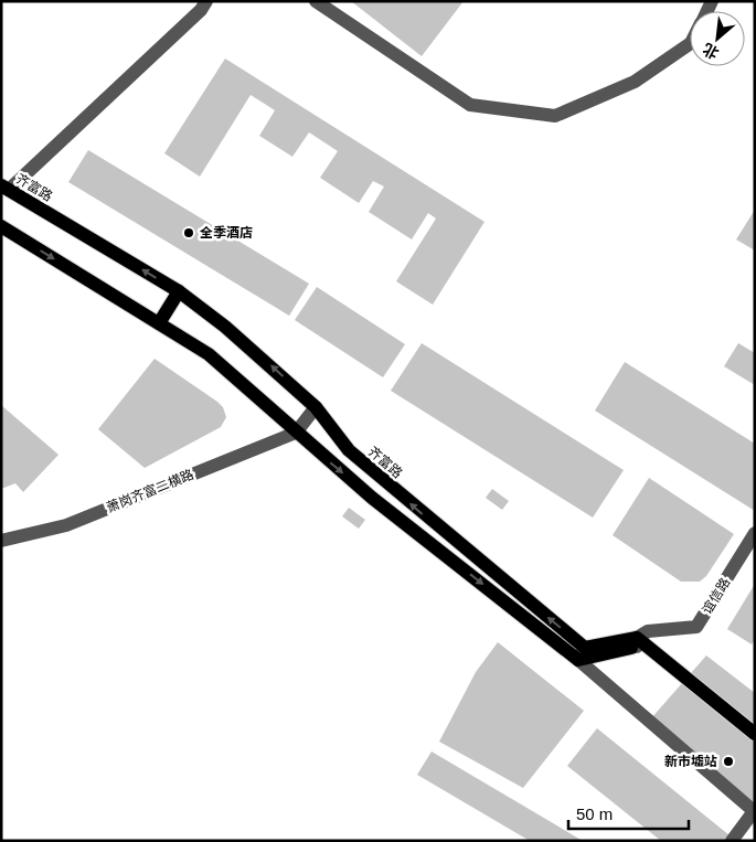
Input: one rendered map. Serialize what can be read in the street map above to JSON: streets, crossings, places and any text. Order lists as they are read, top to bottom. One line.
{"streets":{"main road":["齐富路"],"street":["萧岗齐富二横路","谊信路"]},"places":["全季酒店","新市墟站"],"scale_bar":"50 m","north":"bottom left"}
